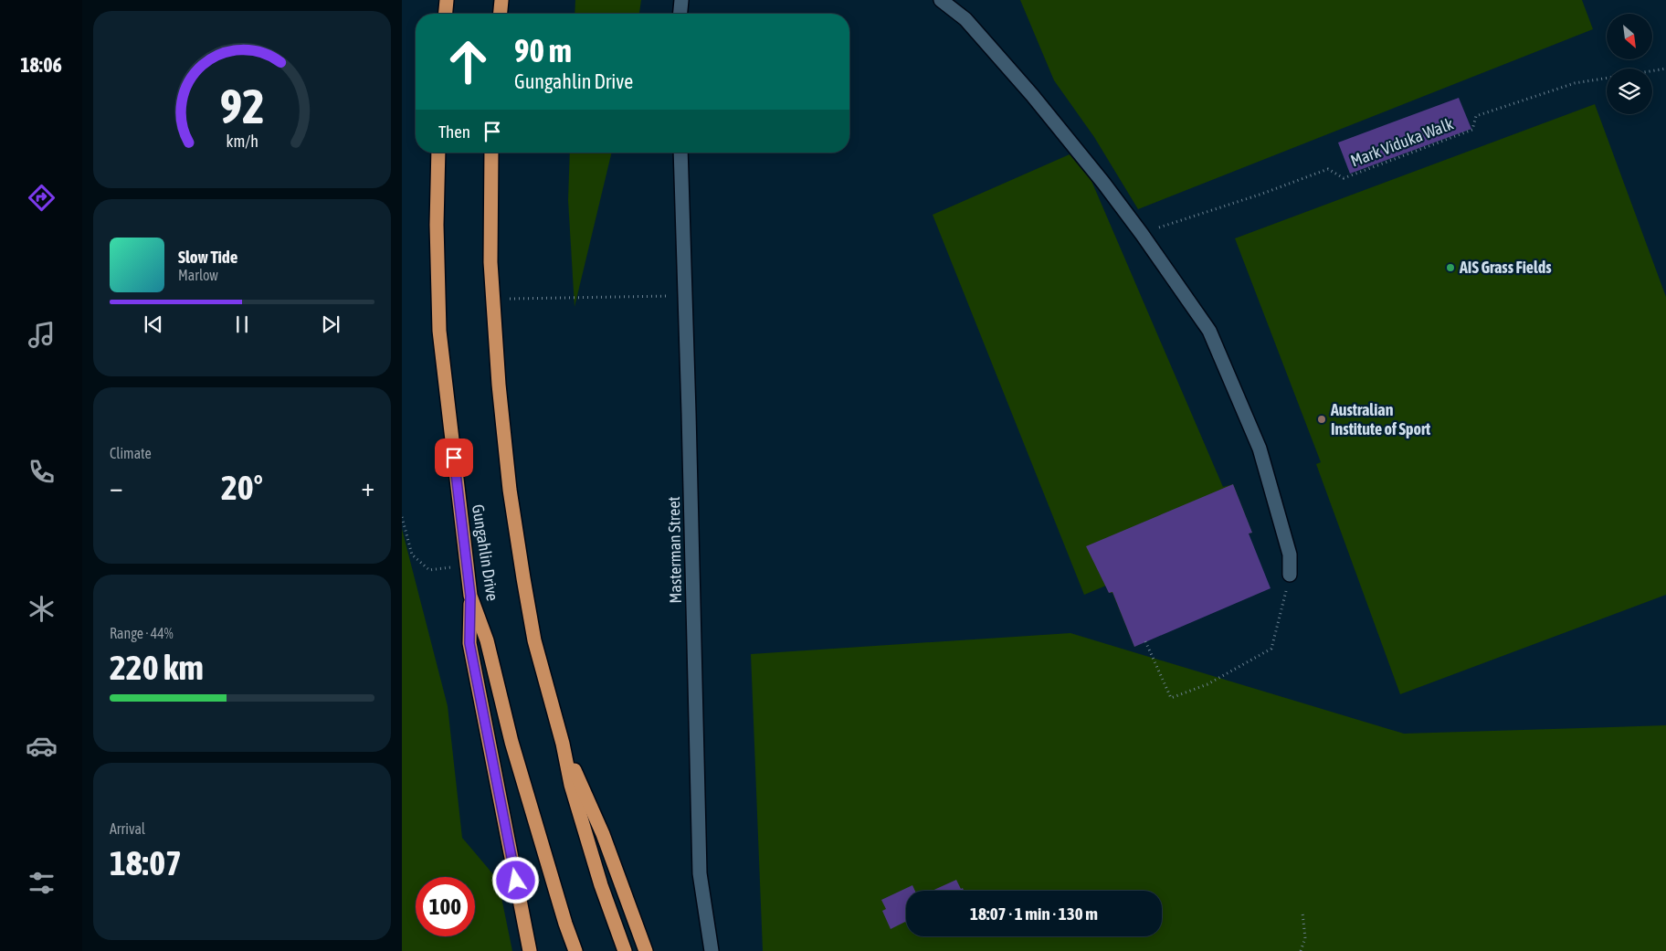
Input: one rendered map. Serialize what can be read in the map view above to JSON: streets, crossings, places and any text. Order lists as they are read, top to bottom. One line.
{"streets":{"highway":["Gungahlin Drive"],"street":["Masterman Street"],"path":["Mark Viduka Walk"]},"places":["AIS Grass Fields","Australian Institute of Sport"],"north":"bottom right","page":{"tabs":"18:06","turn":["90 m","Gungahlin Drive"],"then":"Then","song":["Slow Tide","Marlow"],"tile":["Climate",["Range · 44%","220 km"],["Arrival","18:07"]],"heat":["−","20°","+"],"limit":"100","trip":"18:07 · 1 min · 130 m","gauge":["92","km/h"]}}
